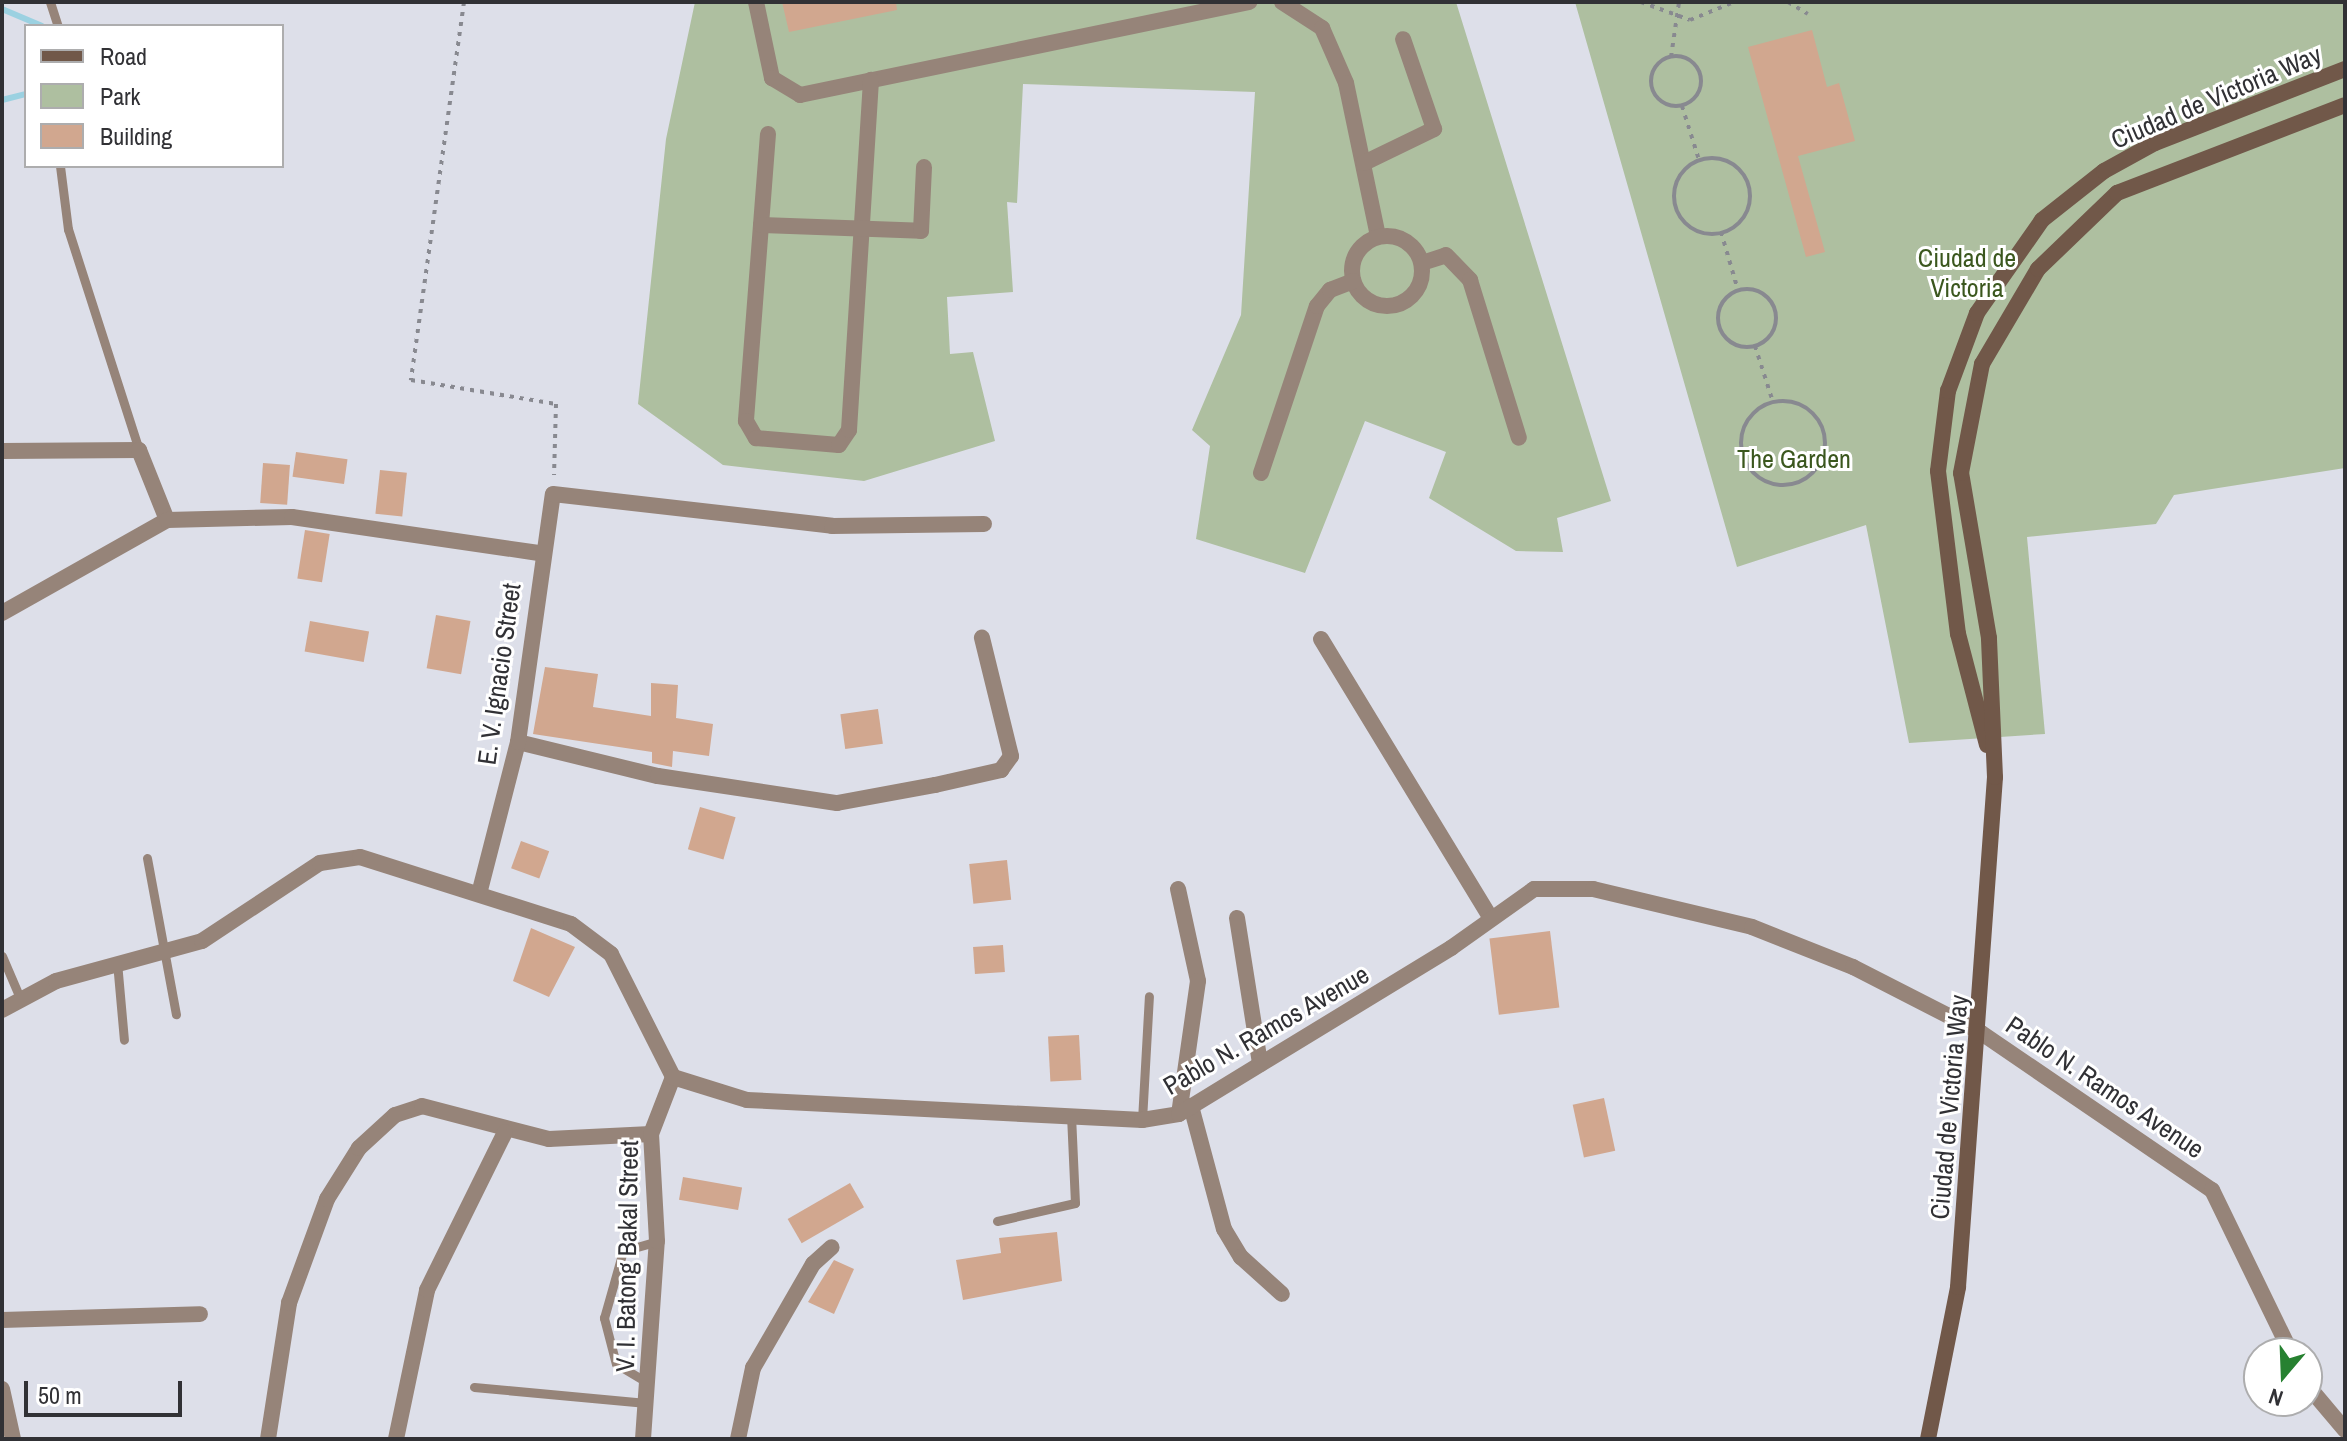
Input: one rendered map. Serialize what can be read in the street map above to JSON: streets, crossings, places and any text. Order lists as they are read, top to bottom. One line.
{"streets":{"main road":["Ciudad de Victoria Way"],"street":["E. V. Ignacio Street","Pablo N. Ramos Avenue","V. I. Batong Bakal Street"]},"crossings":[["Ciudad de Victoria Way","Pablo N. Ramos Avenue"],["Pablo N. Ramos Avenue","V. I. Batong Bakal Street"]],"parks":["Ciudad de Victoria","The Garden"],"legend":["Road","Park","Building"],"scale_bar":"50 m","north":"bottom"}
